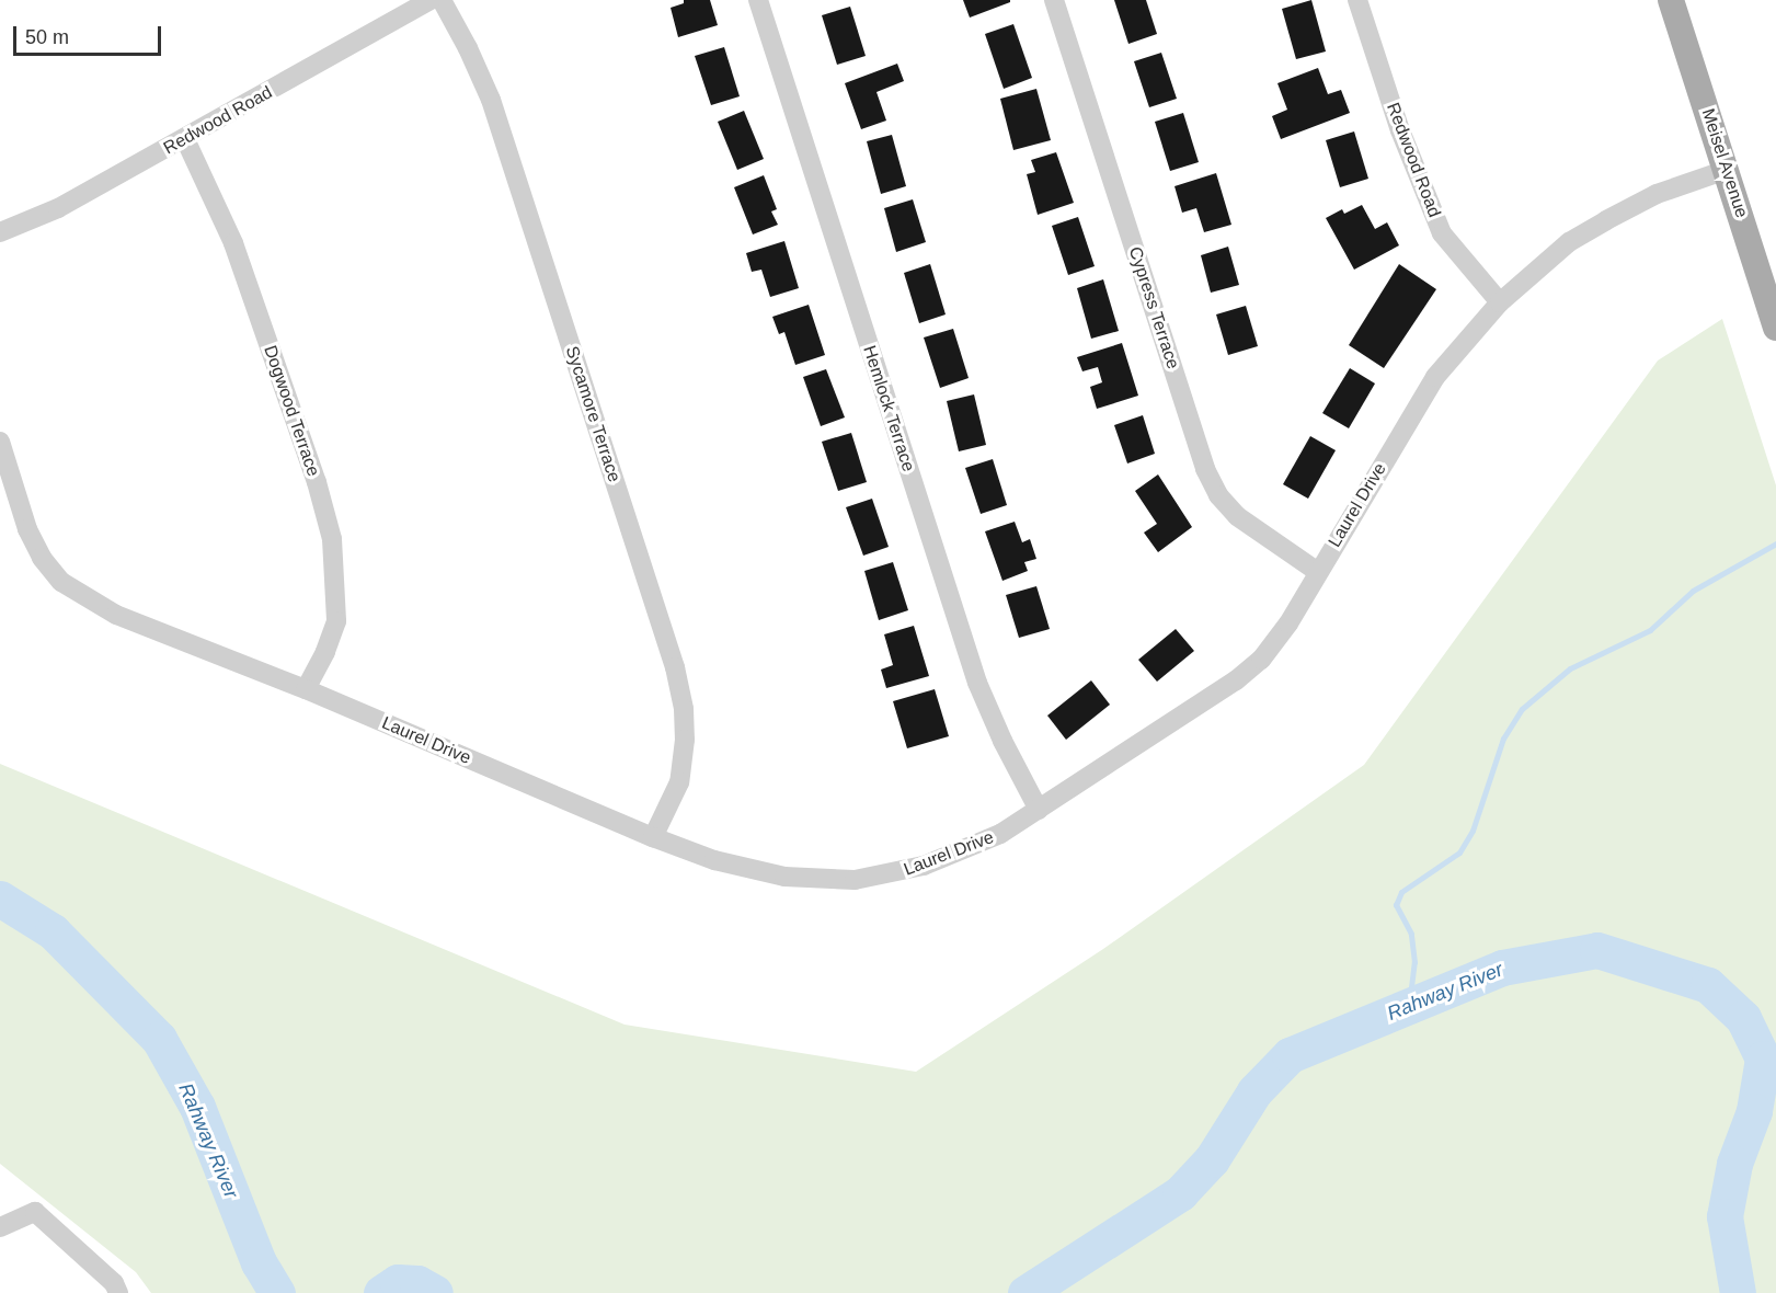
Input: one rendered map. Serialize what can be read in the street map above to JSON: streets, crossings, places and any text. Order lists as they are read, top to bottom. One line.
{"streets":{"main road":["Meisel Avenue"],"street":["Redwood Road","Cypress Terrace","Hemlock Terrace","Dogwood Terrace","Sycamore Terrace","Laurel Drive"]},"crossings":[["Redwood Road","Dogwood Terrace"],["Redwood Road","Laurel Drive"],["Meisel Avenue","Laurel Drive"],["Cypress Terrace","Laurel Drive"],["Hemlock Terrace","Laurel Drive"],["Dogwood Terrace","Laurel Drive"],["Sycamore Terrace","Laurel Drive"]],"water":["Rahway River"],"scale_bar":"50 m"}
